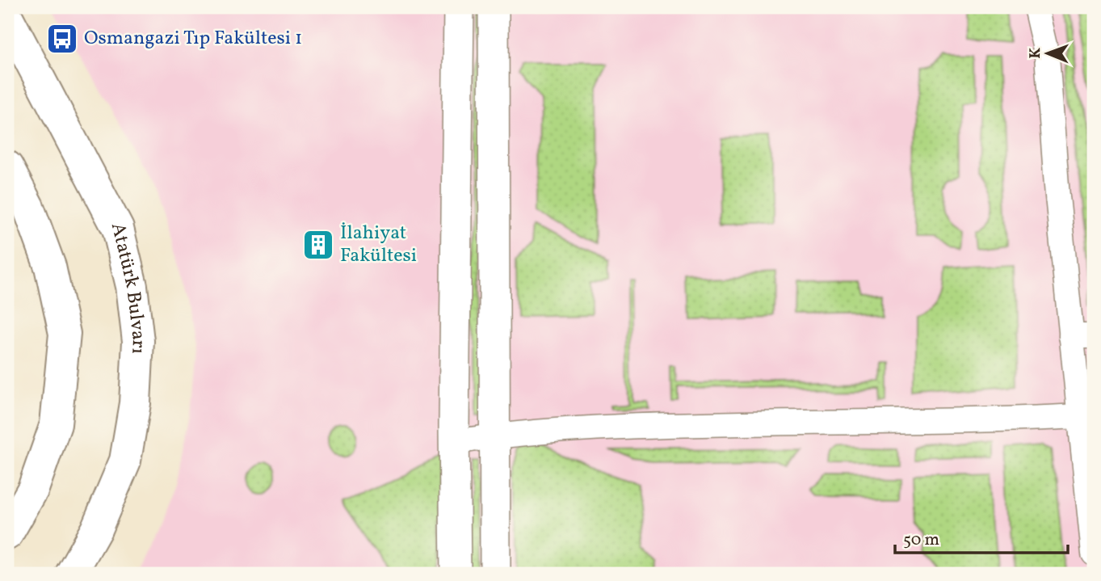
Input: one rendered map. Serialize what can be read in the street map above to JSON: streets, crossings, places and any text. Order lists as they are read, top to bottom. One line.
{"streets":{"highway":["Atatürk Bulvarı"]},"places":{"bus stop":["Osmangazi Tıp Fakültesi 1"],"building":["İlahiyat Fakültesi"]},"scale_bar":"50 m","north":"left"}
